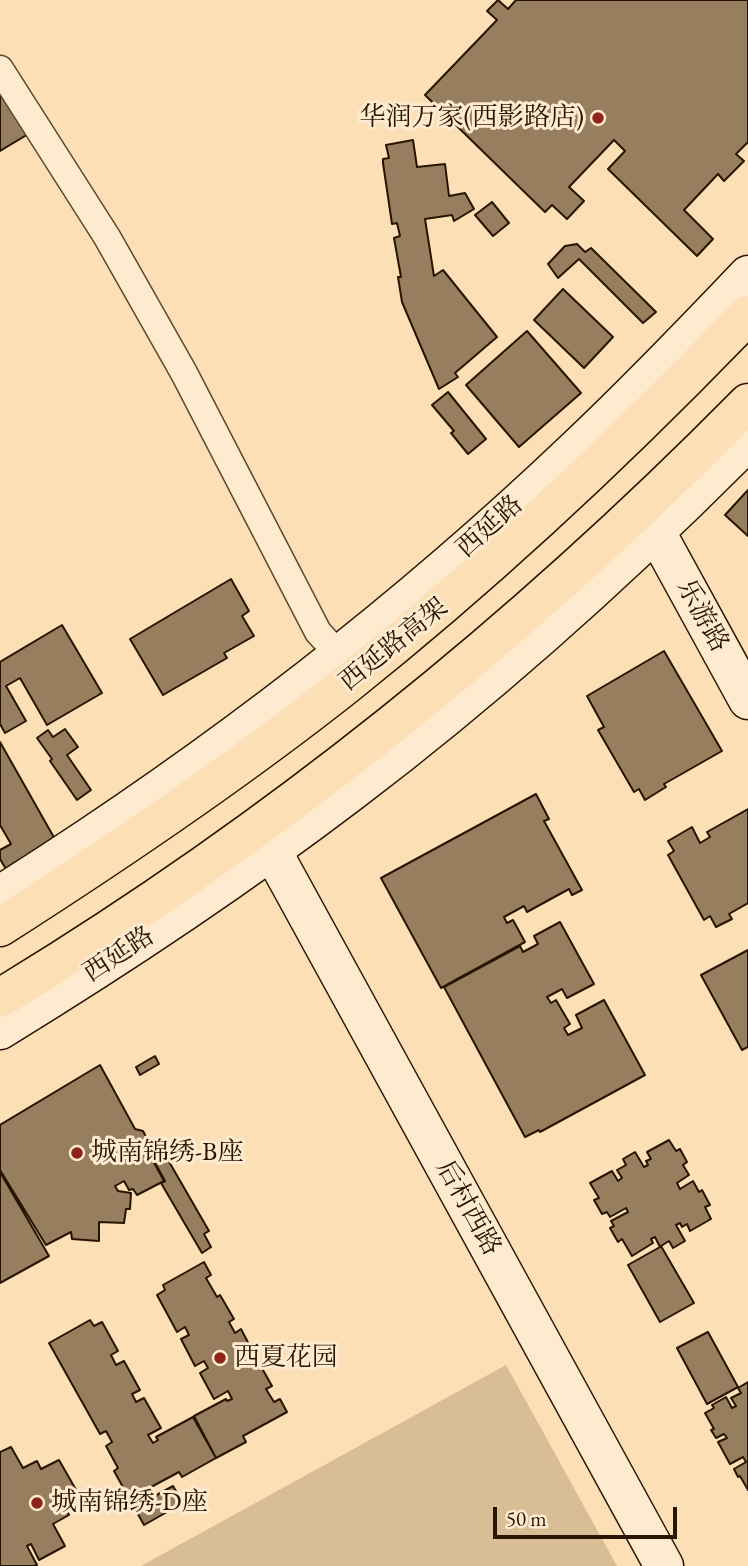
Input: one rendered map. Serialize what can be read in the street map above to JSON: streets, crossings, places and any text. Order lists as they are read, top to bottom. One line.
{"streets":{"highway":["西延路高架"],"main road":["西延路","乐游路","后村西路"]},"crossings":[["西延路","乐游路"],["西延路","后村西路"]],"places":["华润万家(西影路店)","城南锦绣-B座","西夏花园","城南锦绣-D座"],"scale_bar":"50 m"}
